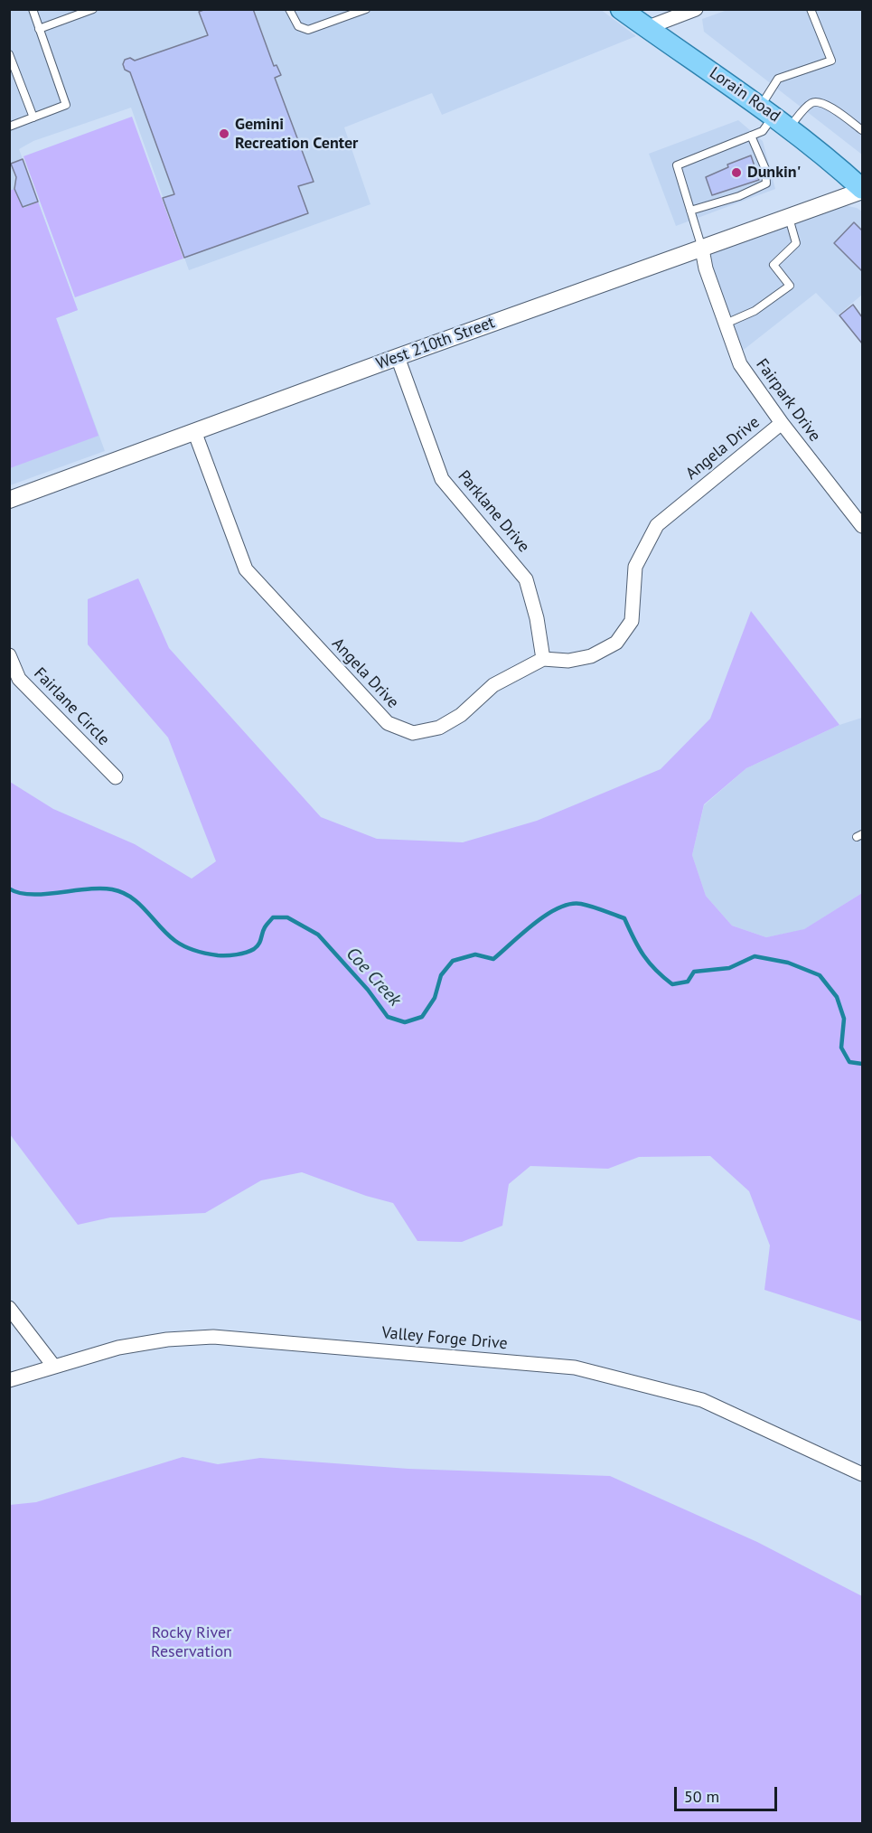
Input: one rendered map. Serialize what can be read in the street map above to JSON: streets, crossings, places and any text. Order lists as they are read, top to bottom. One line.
{"streets":{"main road":["Lorain Road"],"street":["West 210th Street","Fairpark Drive","Angela Drive","Parklane Drive","Fairlane Circle","Valley Forge Drive"]},"crossings":[["Lorain Road","West 210th Street"],["West 210th Street","Fairpark Drive"],["West 210th Street","Angela Drive"],["West 210th Street","Parklane Drive"],["Fairpark Drive","Angela Drive"],["Angela Drive","Parklane Drive"]],"water":["Coe Creek"],"parks":["Rocky River Reservation"],"places":["Gemini Recreation Center","Dunkin'"],"scale_bar":"50 m"}
